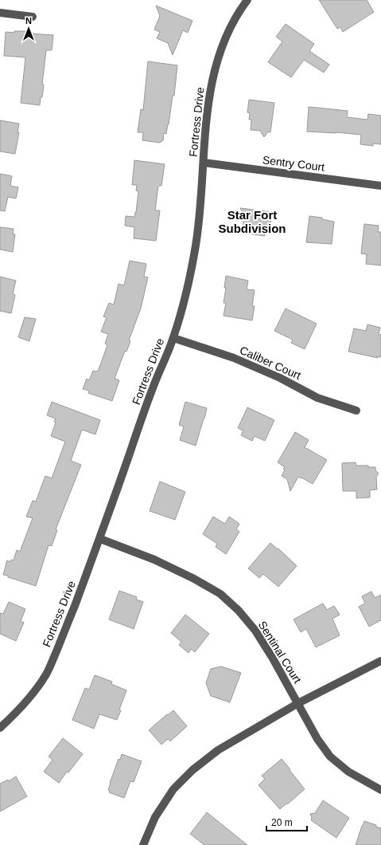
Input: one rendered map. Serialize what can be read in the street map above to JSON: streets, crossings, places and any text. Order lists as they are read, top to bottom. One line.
{"streets":{"street":["Fortress Drive","Sentry Court","Caliber Court","Sentinal Court"]},"crossings":[["Fortress Drive","Sentry Court"],["Fortress Drive","Caliber Court"],["Fortress Drive","Sentinal Court"]],"districts":["Star Fort Subdivision"],"scale_bar":"20 m","north":"top"}
